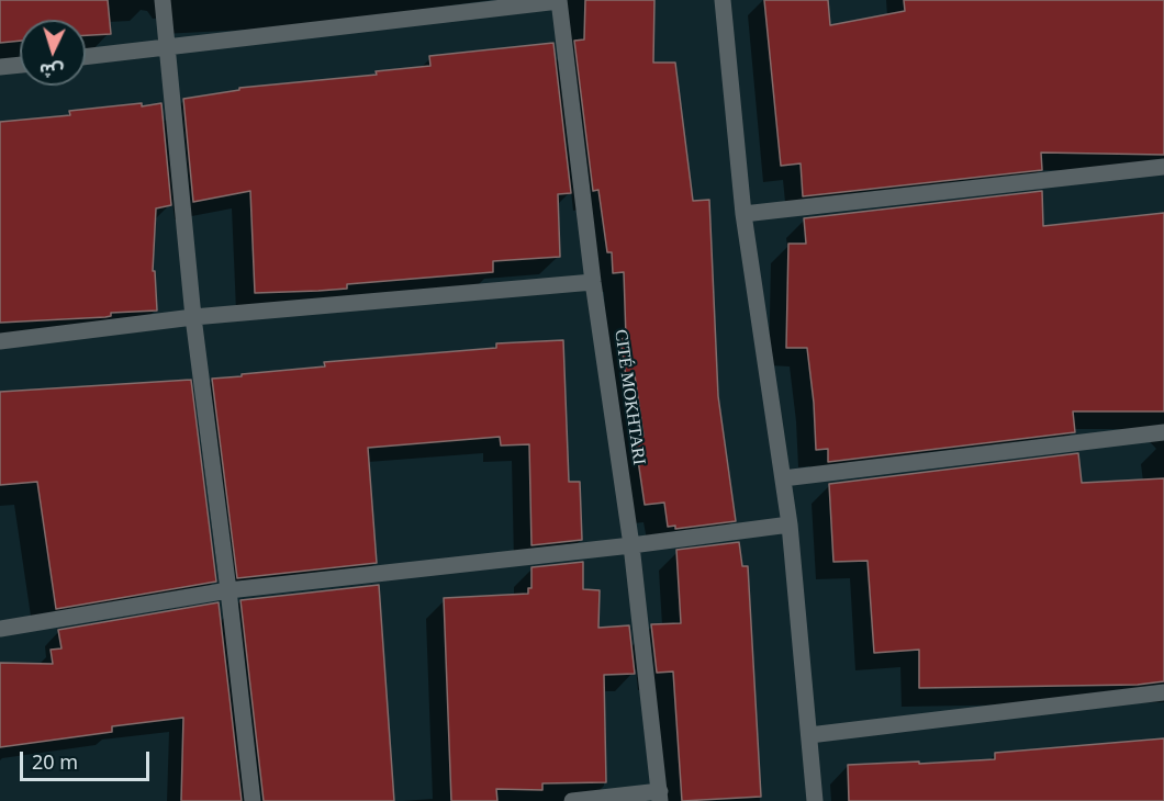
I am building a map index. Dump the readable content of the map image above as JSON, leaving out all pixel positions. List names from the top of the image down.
{
  "streets": {
    "street": ["CITÉ MOKHTARI"]
  },
  "scale_bar": "20 m",
  "north": "bottom"
}
